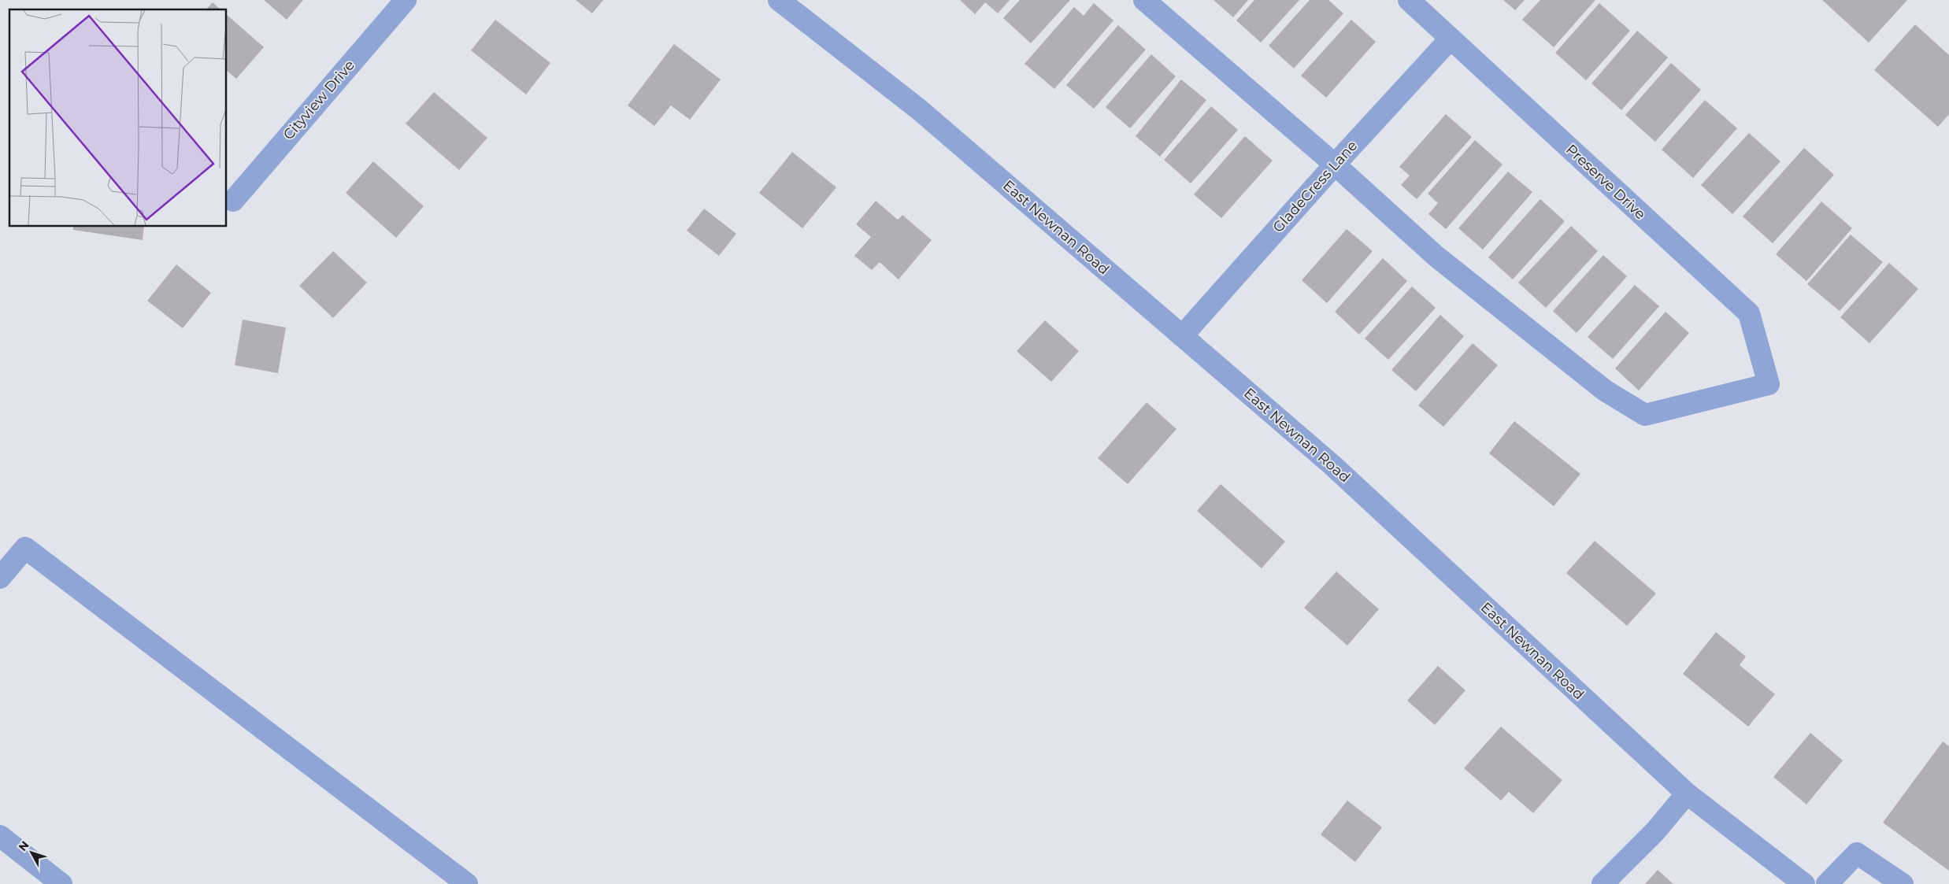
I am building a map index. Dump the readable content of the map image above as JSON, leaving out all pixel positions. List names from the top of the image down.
{
  "streets": {
    "street": [
      "Cityview Drive",
      "Preserve Drive",
      "GladeCress Lane",
      "East Newnan Road"
    ]
  },
  "crossings": [
    ["Preserve Drive", "GladeCress Lane"],
    ["GladeCress Lane", "East Newnan Road"]
  ],
  "north": "top left"
}
